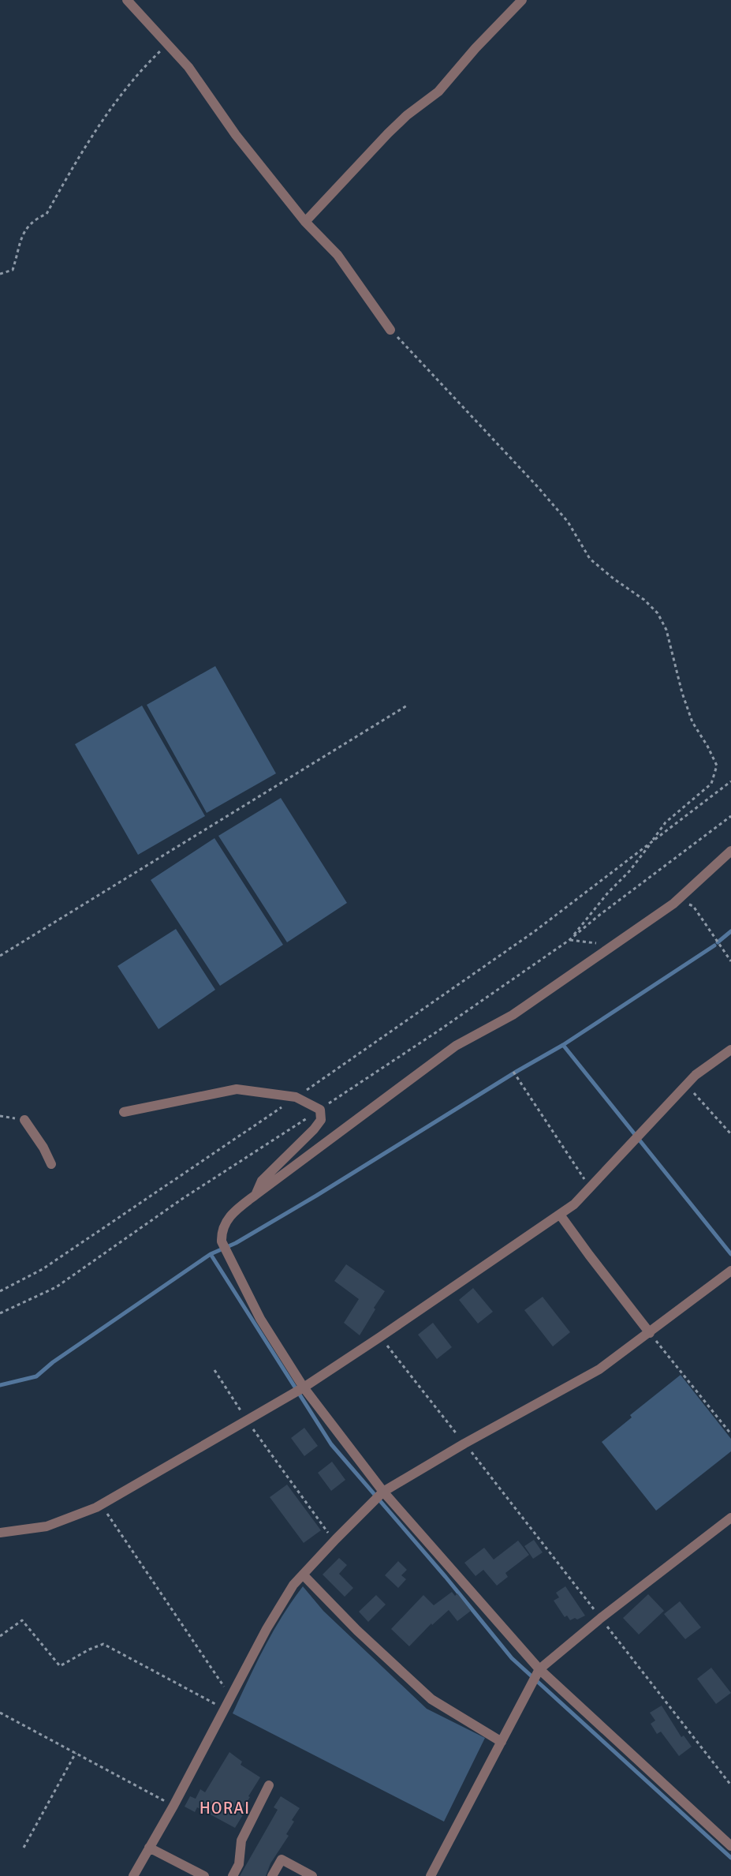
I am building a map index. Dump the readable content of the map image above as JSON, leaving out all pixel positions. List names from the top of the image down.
{
  "districts": ["HORAI"]
}
